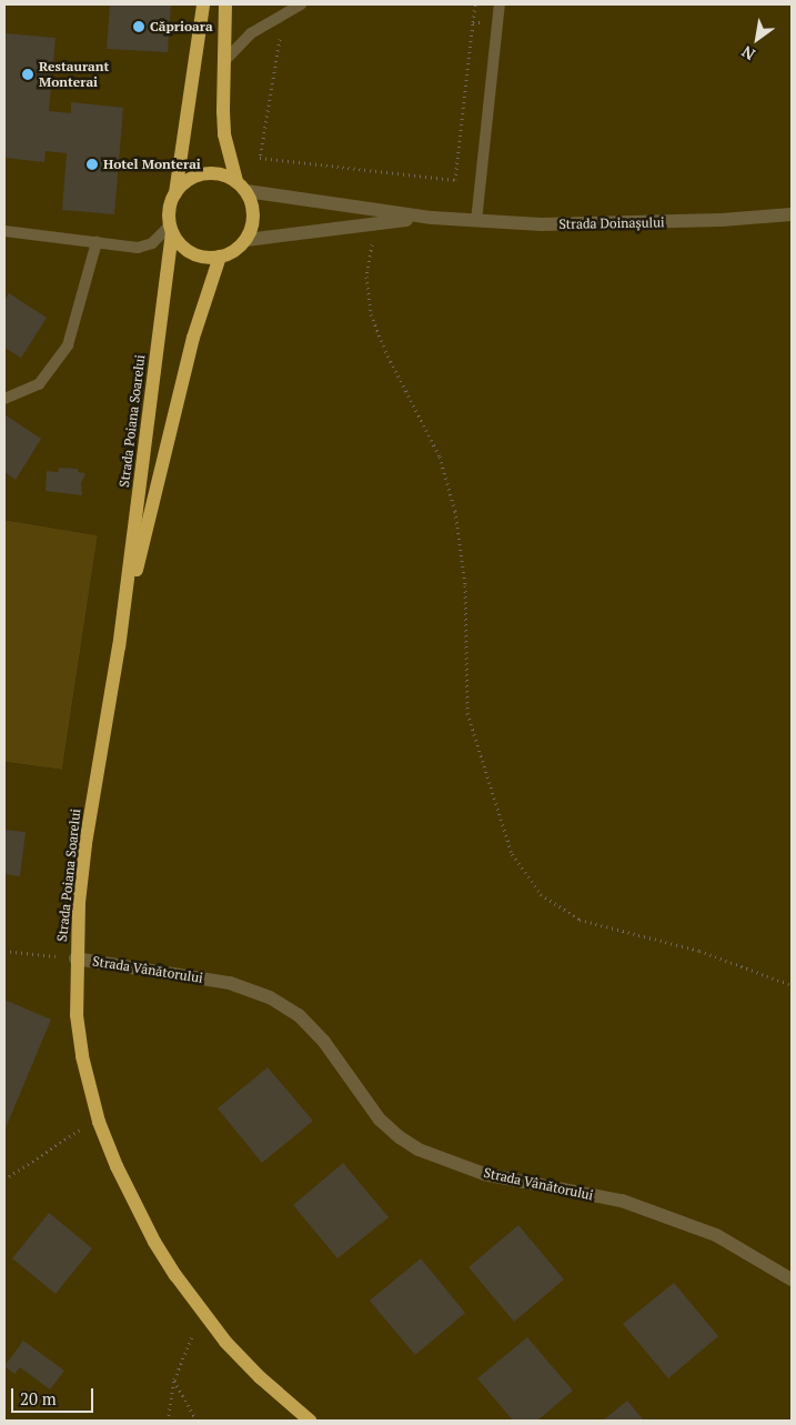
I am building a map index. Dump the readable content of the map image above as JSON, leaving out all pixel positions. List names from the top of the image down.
{
  "streets": {
    "main road": ["Strada Poiana Soarelui"],
    "street": ["Strada Doinașului", "Strada Vânătorului"]
  },
  "crossings": [
    ["Strada Doinașului", "Strada Poiana Soarelui"],
    ["Strada Poiana Soarelui", "Strada Vânătorului"]
  ],
  "places": ["Căprioara", "Restaurant Monterai", "Hotel Monterai"],
  "scale_bar": "20 m",
  "north": "bottom left"
}
